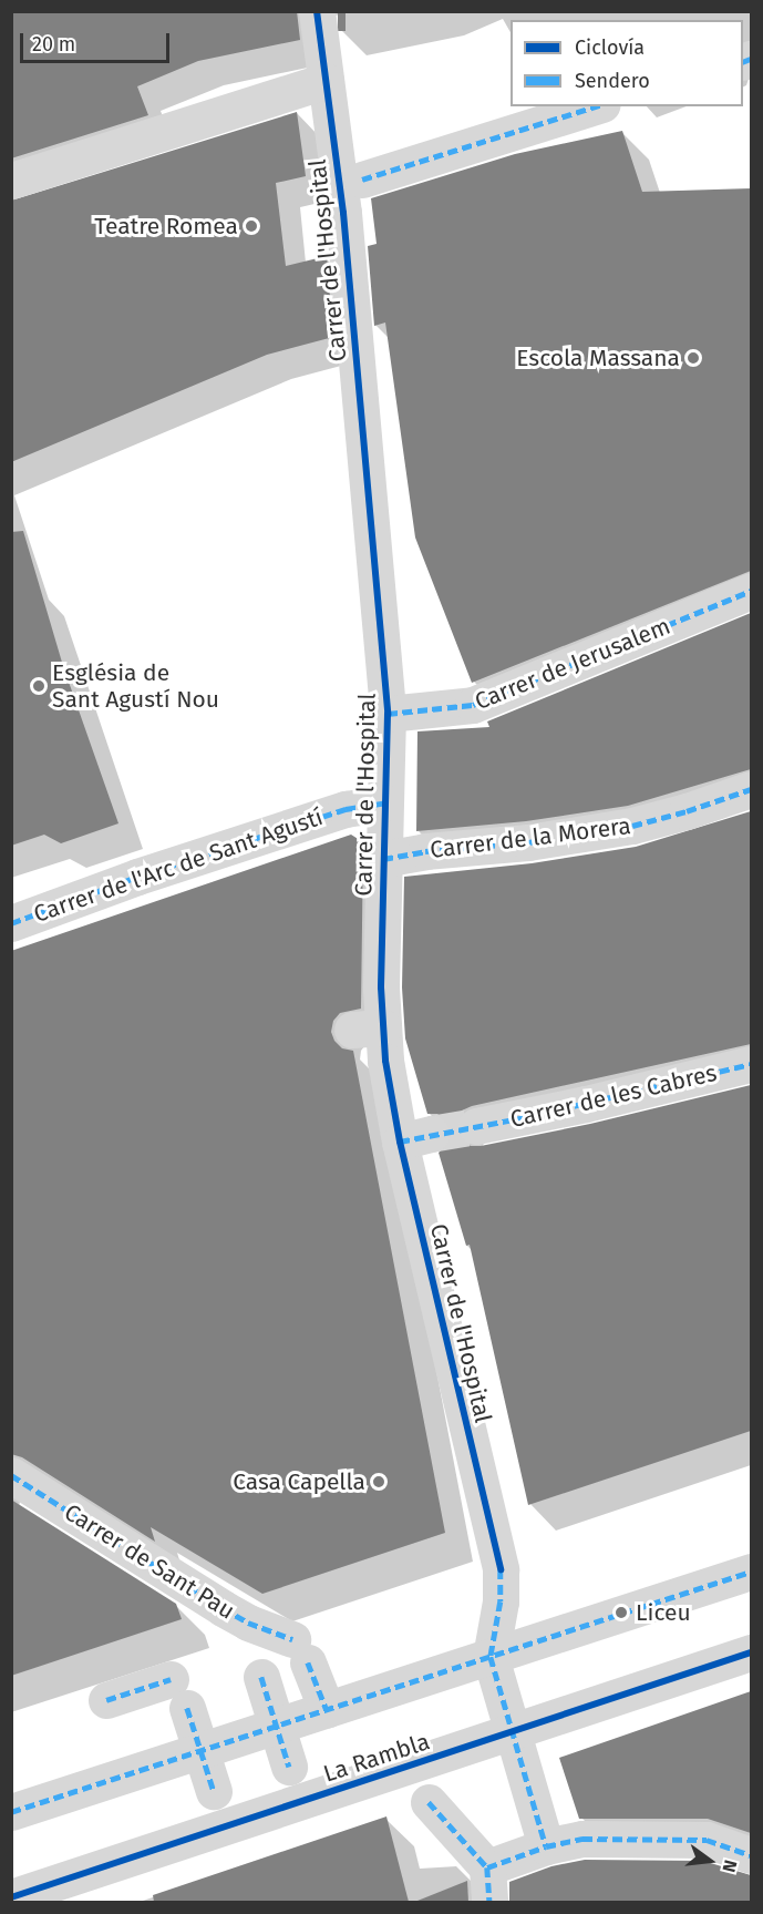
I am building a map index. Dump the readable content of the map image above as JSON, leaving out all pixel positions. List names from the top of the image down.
{
  "streets": {
    "street": [
      "Carrer de l'Hospital",
      "Carrer de Jerusalem",
      "Carrer de la Morera",
      "Carrer de l'Arc de Sant Agustí",
      "Carrer de les Cabres",
      "Carrer de Sant Pau",
      "La Rambla"
    ]
  },
  "crossings": [
    ["Carrer de l'Hospital", "Carrer de Jerusalem"],
    ["Carrer de l'Hospital", "Carrer de la Morera"],
    ["Carrer de l'Hospital", "Carrer de l'Arc de Sant Agustí"]
  ],
  "places": [
    "Teatre Romea",
    "Escola Massana",
    "Església de Sant Agustí Nou",
    "Casa Capella",
    "Liceu"
  ],
  "legend": ["Ciclovía", "Sendero"],
  "scale_bar": "20 m",
  "north": "right"
}
